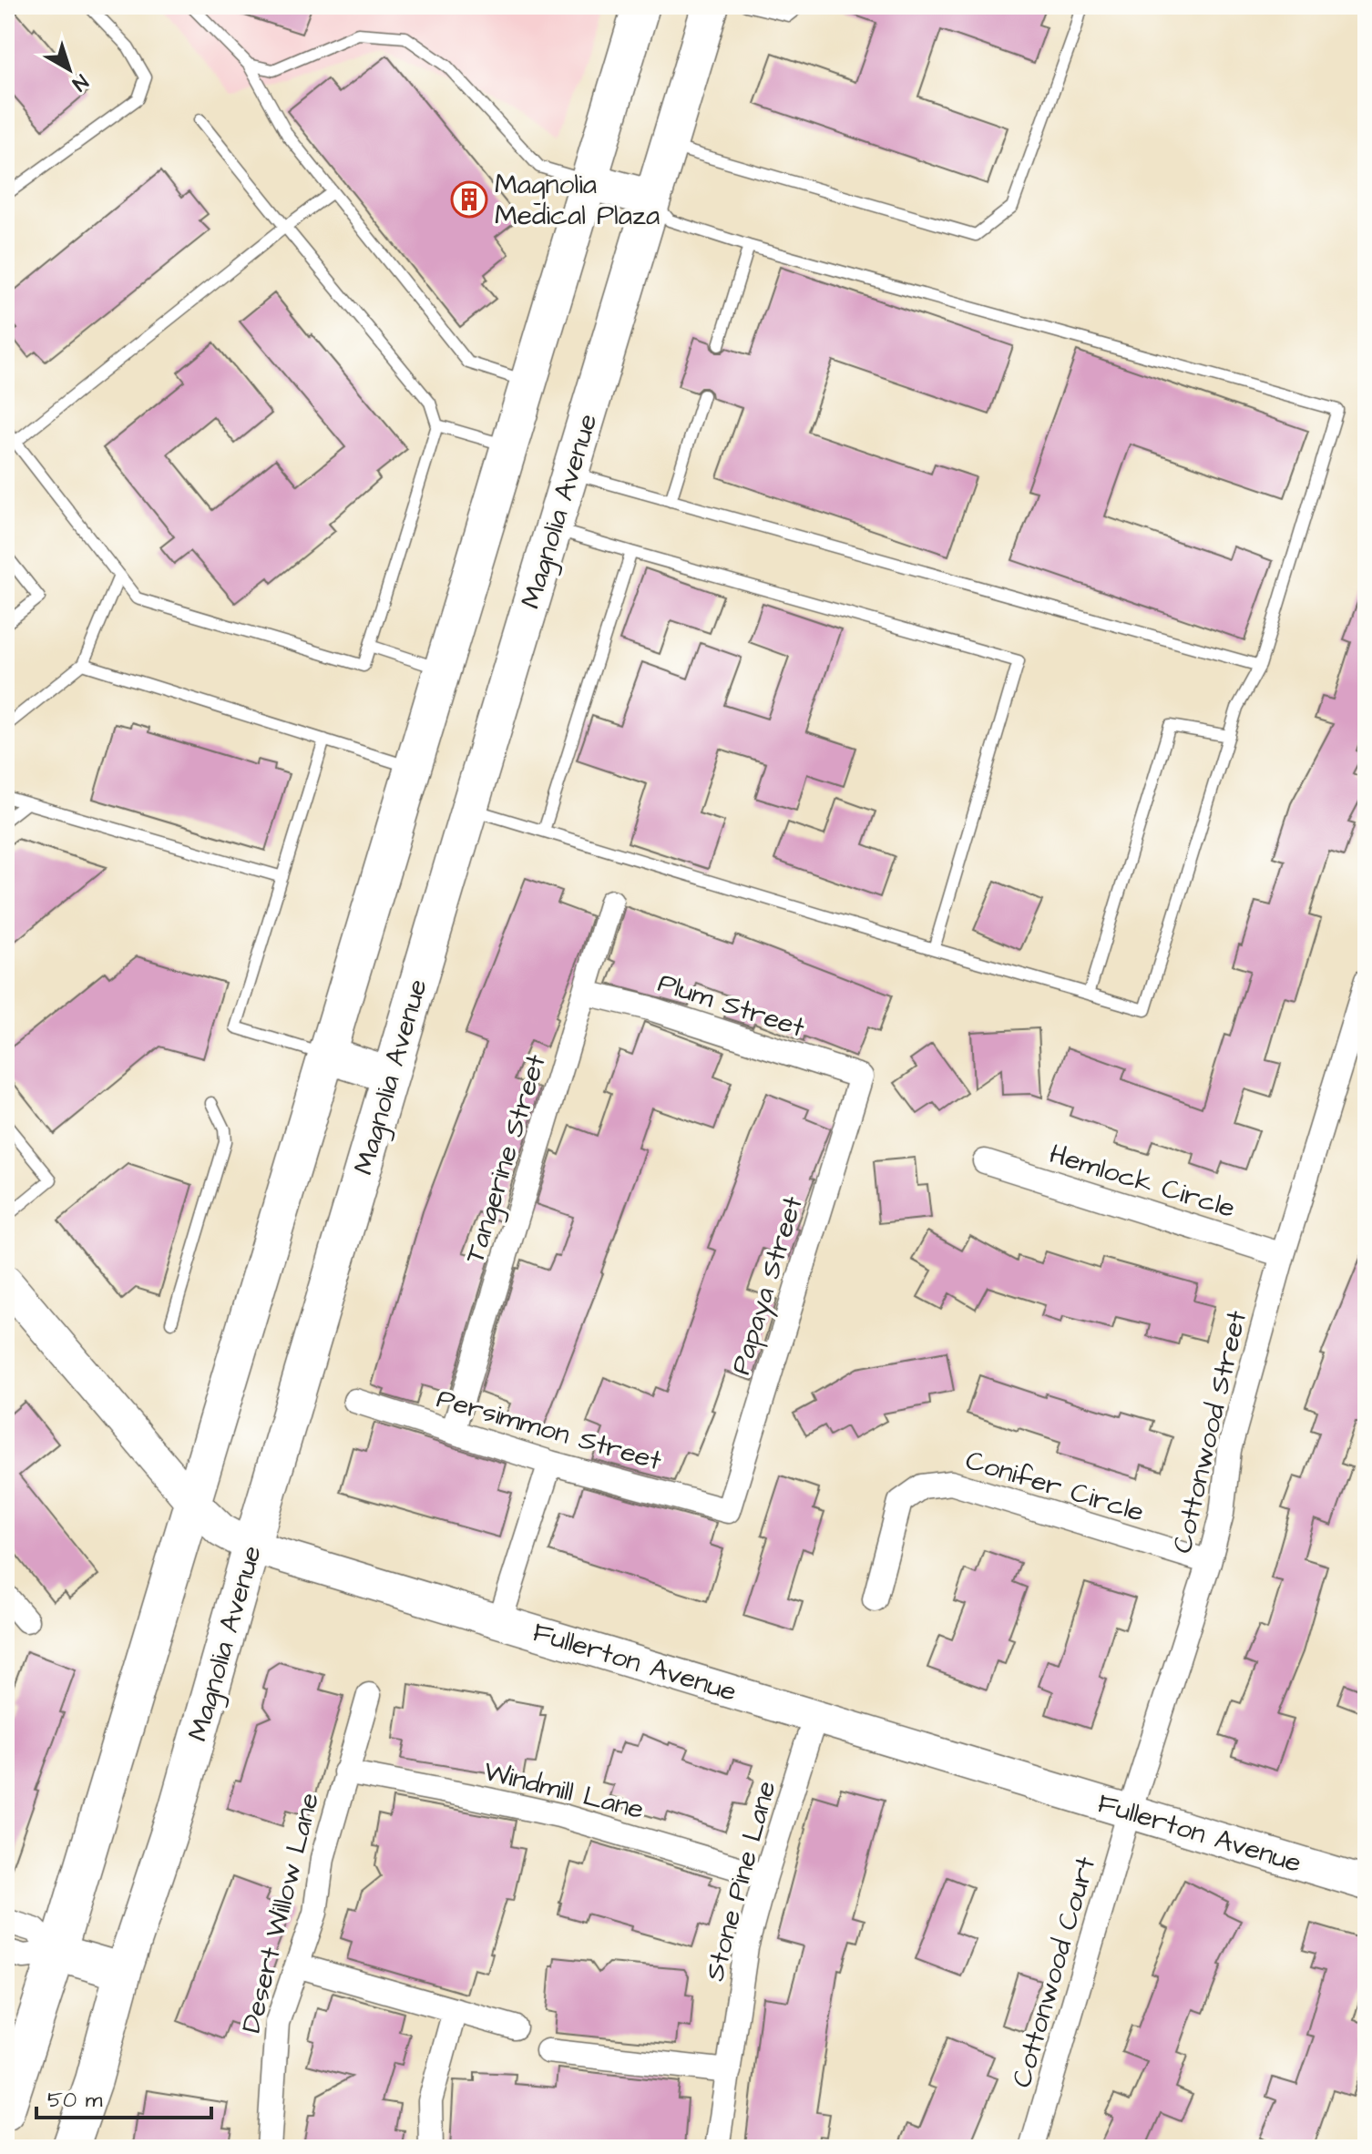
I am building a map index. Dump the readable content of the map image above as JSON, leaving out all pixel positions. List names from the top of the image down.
{
  "streets": {
    "main road": ["Magnolia Avenue", "Fullerton Avenue"],
    "street": [
      "Plum Street",
      "Tangerine Street",
      "Hemlock Circle",
      "Papaya Street",
      "Persimmon Street",
      "Cottonwood Street",
      "Conifer Circle",
      "Windmill Lane",
      "Stone Pine Lane",
      "Desert Willow Lane",
      "Cottonwood Court"
    ]
  },
  "crossings": [
    ["Magnolia Avenue", "Fullerton Avenue"],
    ["Plum Street", "Tangerine Street"],
    ["Plum Street", "Papaya Street"],
    ["Tangerine Street", "Persimmon Street"],
    ["Hemlock Circle", "Cottonwood Street"],
    ["Papaya Street", "Persimmon Street"],
    ["Cottonwood Street", "Conifer Circle"],
    ["Cottonwood Street", "Fullerton Avenue"],
    ["Cottonwood Street", "Cottonwood Court"],
    ["Fullerton Avenue", "Stone Pine Lane"],
    ["Fullerton Avenue", "Cottonwood Court"],
    ["Windmill Lane", "Stone Pine Lane"],
    ["Windmill Lane", "Desert Willow Lane"]
  ],
  "places": {
    "building": ["Magnolia Medical Plaza"]
  },
  "scale_bar": "50 m",
  "north": "bottom right"
}
